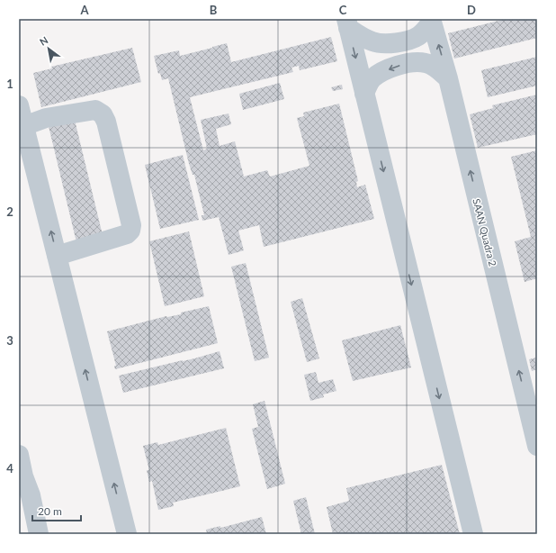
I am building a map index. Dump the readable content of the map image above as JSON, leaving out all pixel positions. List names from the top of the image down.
{
  "streets": {
    "street": ["SAAN Quadra 2"]
  },
  "scale_bar": "20 m",
  "north": "top left",
  "grid": {
    "columns": [
      "A",
      "B",
      "C",
      "D"
    ],
    "rows": [
      "1",
      "2",
      "3",
      "4"
    ]
  }
}
